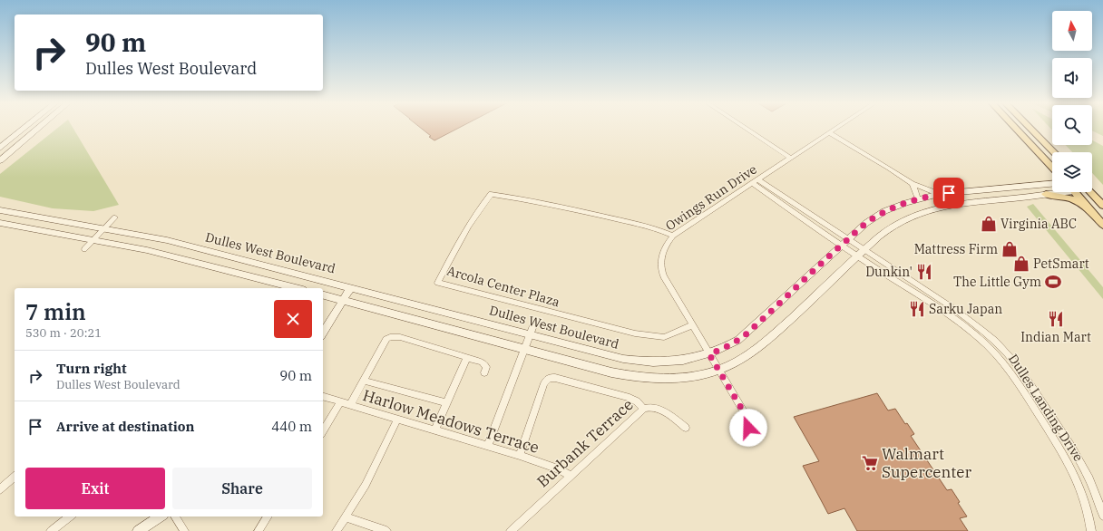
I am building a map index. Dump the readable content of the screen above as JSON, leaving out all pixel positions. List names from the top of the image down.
{
  "streets": {
    "street": [
      "Owings Run Drive",
      "Dulles West Boulevard",
      "Arcola Center Plaza",
      "Dulles Landing Drive",
      "Harlow Meadows Terrace",
      "Burbank Terrace"
    ]
  },
  "crossings": [
    ["Owings Run Drive", "Dulles West Boulevard"],
    ["Owings Run Drive", "Arcola Center Plaza"],
    ["Dulles West Boulevard", "Dulles Landing Drive"],
    ["Harlow Meadows Terrace", "Burbank Terrace"]
  ],
  "places": {
    "shop": ["Virginia ABC", "Mattress Firm", "PetSmart"],
    "restaurant": ["Dunkin'", "Sarku Japan", "Indian Mart"],
    "sports": ["The Little Gym"],
    "supermarket": ["Walmart Supercenter"]
  },
  "north": "top",
  "page": {
    "turn": ["90 m", "Dulles West Boulevard"],
    "heading": ["7 min", "530 m · 20:21"],
    "list": [
      {
        "name": "Turn right",
        "note": "Dulles West Boulevard",
        "value": "90 m"
      },
      {
        "name": "Arrive at destination",
        "value": "440 m"
      }
    ],
    "buttons": ["Exit", "Share"]
  }
}
